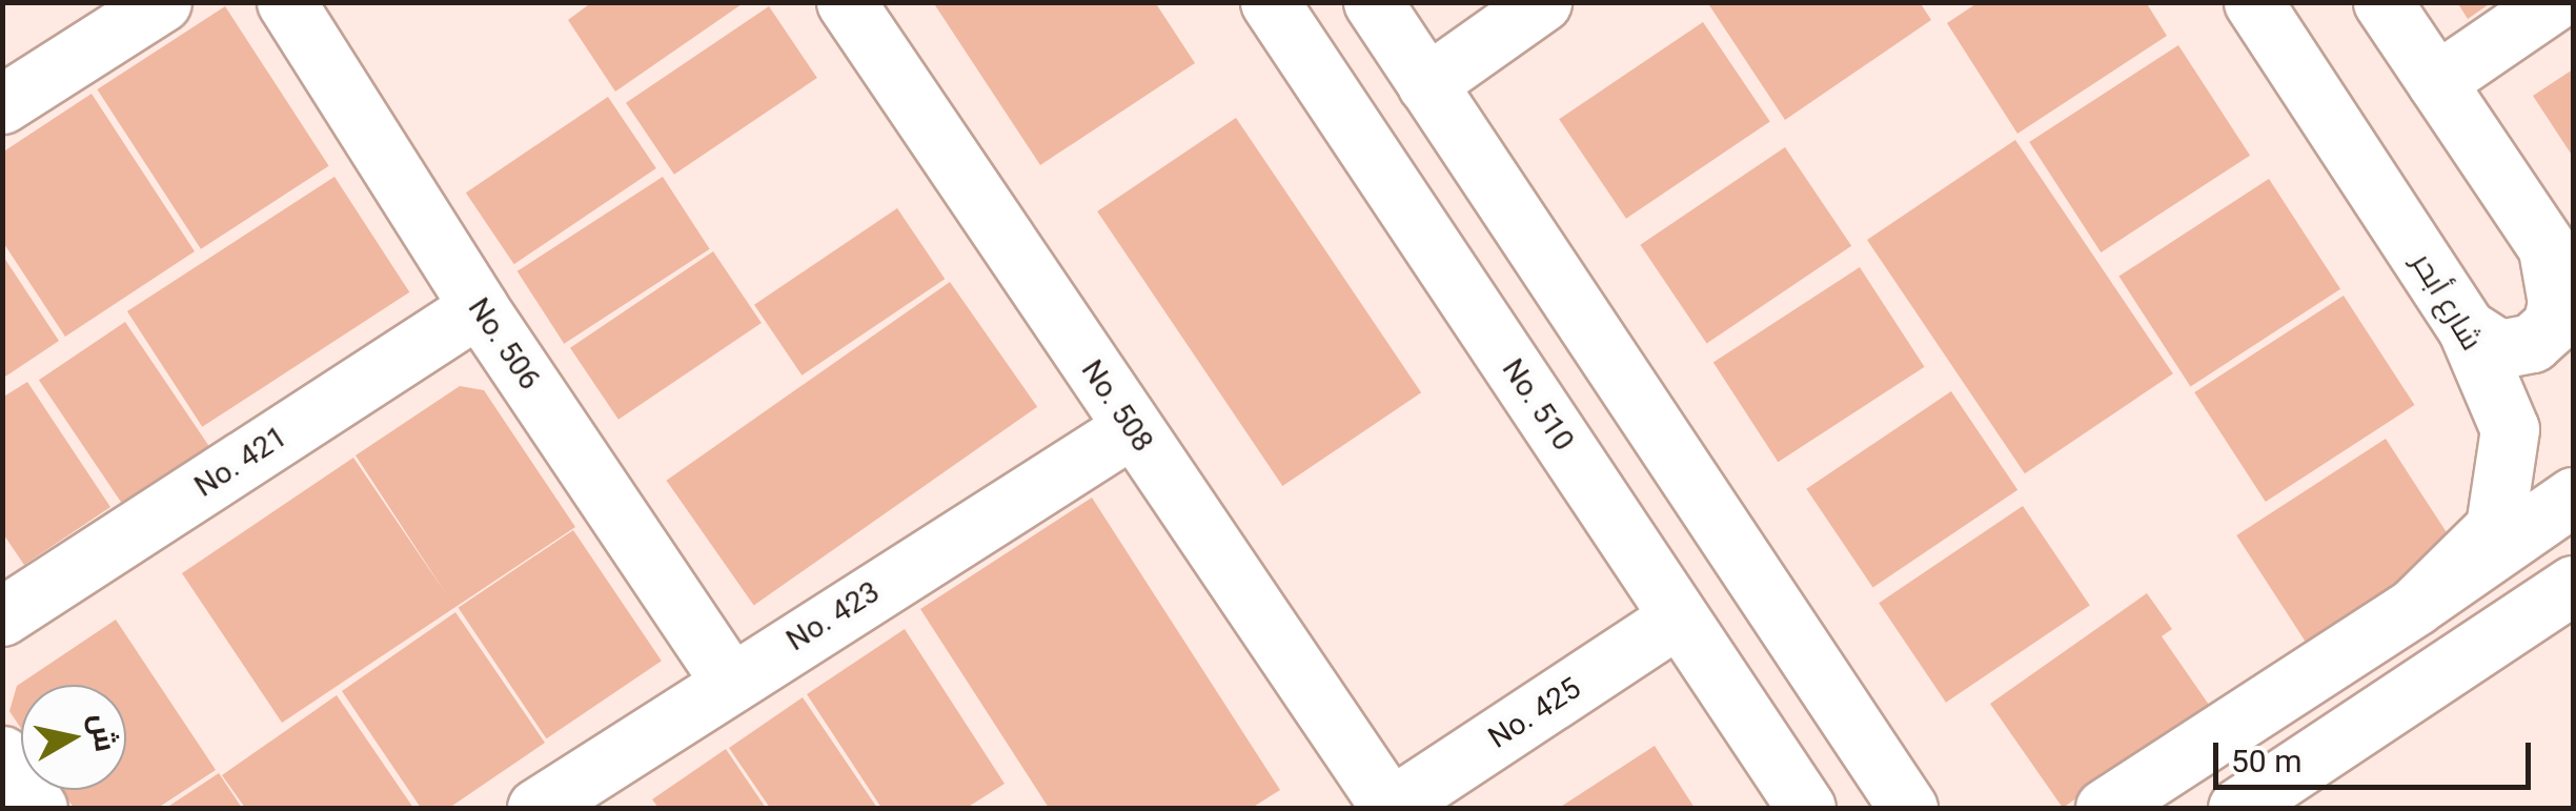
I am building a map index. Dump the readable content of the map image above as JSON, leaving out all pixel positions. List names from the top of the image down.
{
  "streets": {
    "street": [
      "شارع أبحر",
      "No. 506",
      "No. 510",
      "No. 508",
      "No. 421",
      "No. 423",
      "No. 425"
    ]
  },
  "crossings": [
    ["No. 506", "No. 421"],
    ["No. 506", "No. 423"],
    ["No. 510", "No. 425"],
    ["No. 508", "No. 423"],
    ["No. 508", "No. 425"]
  ],
  "scale_bar": "50 m",
  "north": "right"
}
